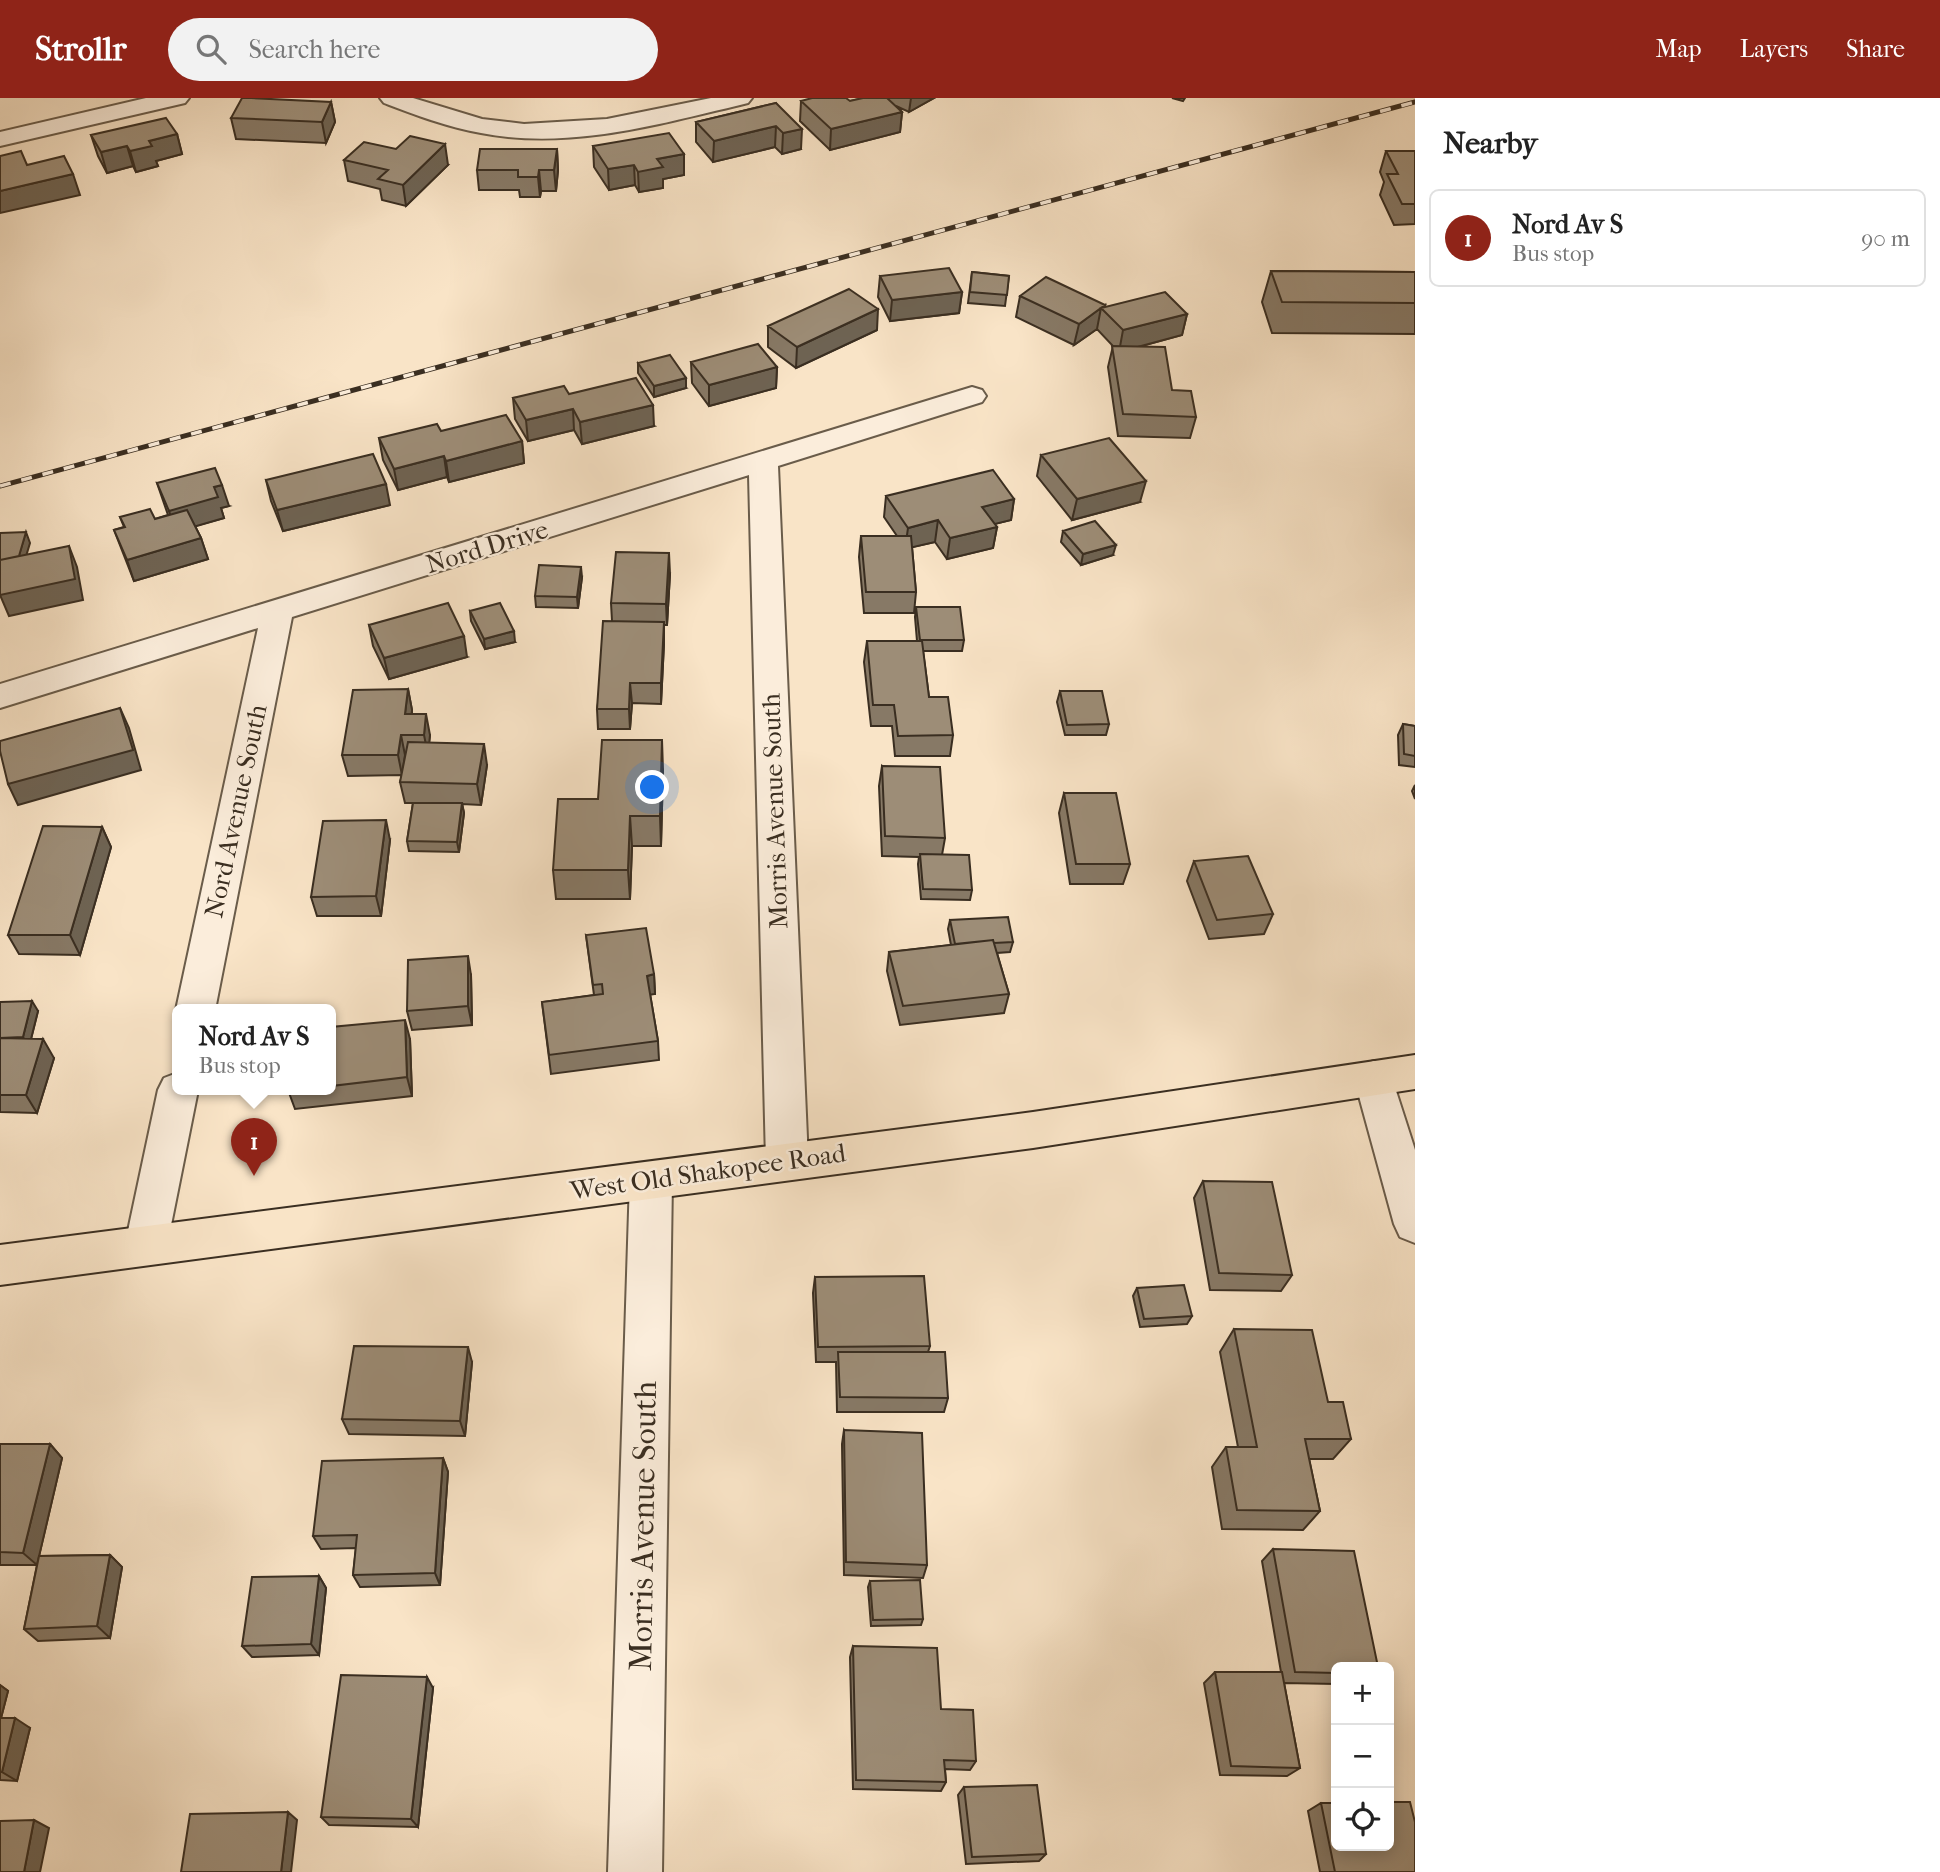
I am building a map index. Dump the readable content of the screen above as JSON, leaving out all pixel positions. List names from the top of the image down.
{
  "streets": {
    "main road": ["West Old Shakopee Road"],
    "street": ["Nord Drive", "Nord Avenue South", "Morris Avenue South"]
  },
  "crossings": [
    ["Nord Drive", "Nord Avenue South"],
    ["Nord Drive", "Morris Avenue South"],
    ["Morris Avenue South", "West Old Shakopee Road"]
  ],
  "page": {
    "header": "Strollr",
    "search": "Search here",
    "nav": ["Map", "Layers", "Share"],
    "heading": "Nearby",
    "list": [
      {
        "mark": "1",
        "name": "Nord Av S",
        "note": "Bus stop",
        "value": "90 m"
      }
    ],
    "popup": ["Nord Av S", "Bus stop"],
    "pins": "1",
    "map_buttons": ["+", "−"]
  }
}
